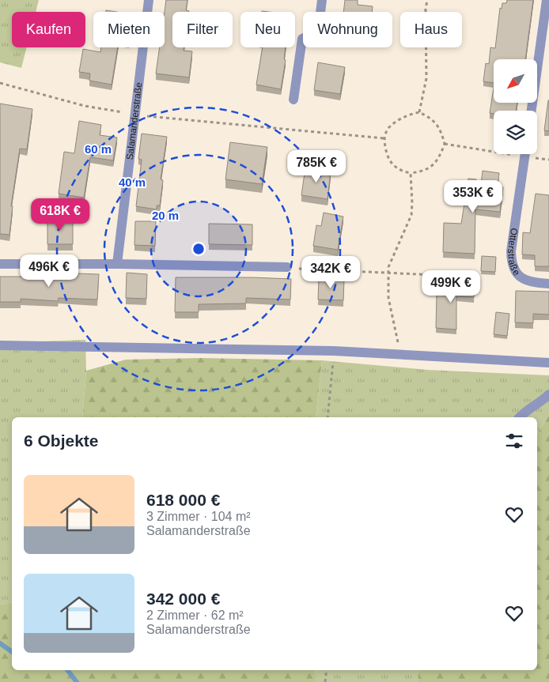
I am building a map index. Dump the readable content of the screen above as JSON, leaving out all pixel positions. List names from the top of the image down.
{
  "streets": {
    "street": ["Salamanderstraße", "Otterstraße"]
  },
  "north": "bottom left",
  "page": {
    "chip": [
      "Kaufen",
      "Mieten",
      "Filter",
      "Neu",
      "Wohnung",
      "Haus"
    ],
    "price": [
      "785K €",
      "353K €",
      "618K €",
      "496K €",
      "342K €",
      "499K €"
    ],
    "heading": "6 Objekte",
    "list": [
      {
        "name": "618 000 €",
        "note": "3 Zimmer · 104 m² · Salamanderstraße"
      },
      {
        "name": "342 000 €",
        "note": "2 Zimmer · 62 m² · Salamanderstraße"
      }
    ]
  },
  "rings": ["60 m", "40 m", "20 m"]
}
